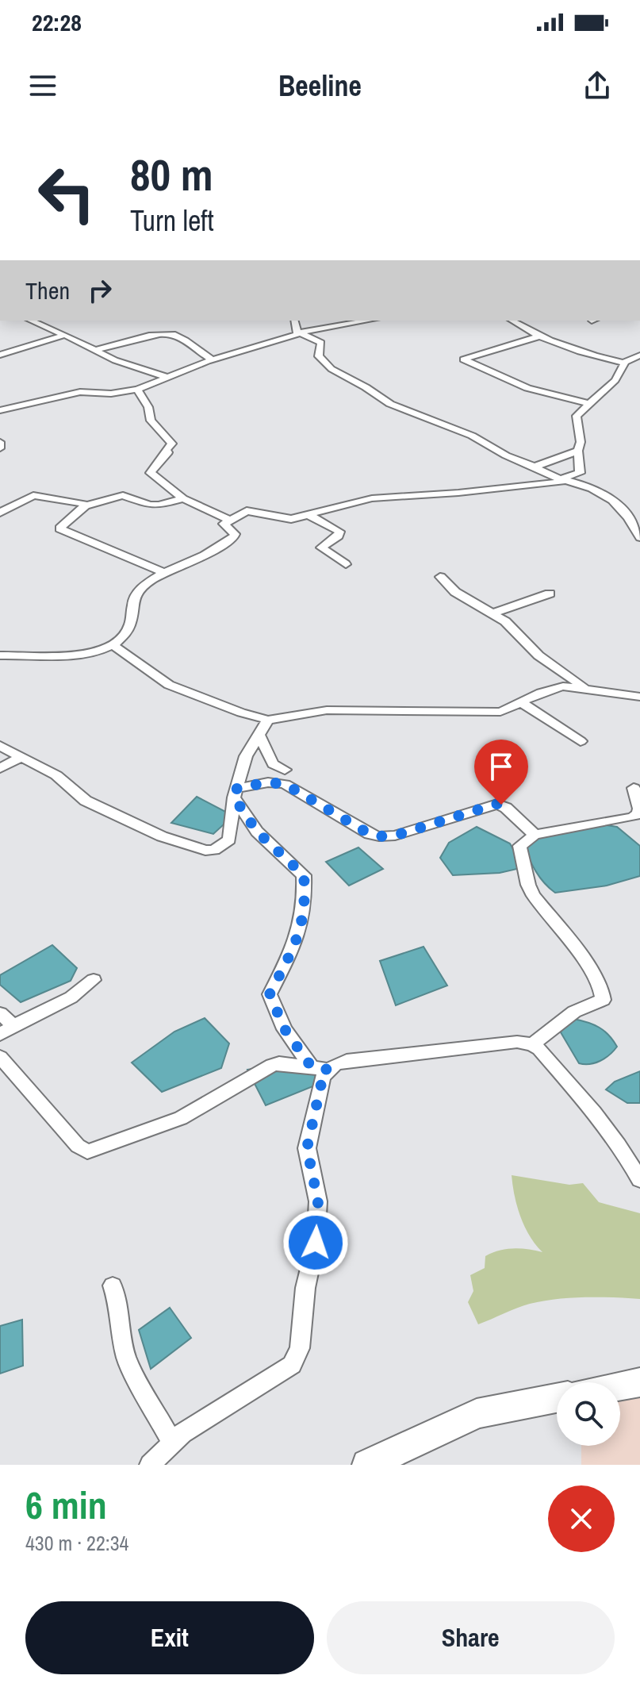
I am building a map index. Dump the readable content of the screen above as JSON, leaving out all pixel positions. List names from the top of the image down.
{
  "page": {
    "status": "22:28",
    "header": "Beeline",
    "turn": ["80 m", "Turn left"],
    "then": "Then",
    "heading": ["6 min", "430 m · 22:34"],
    "buttons": ["Exit", "Share"]
  }
}
